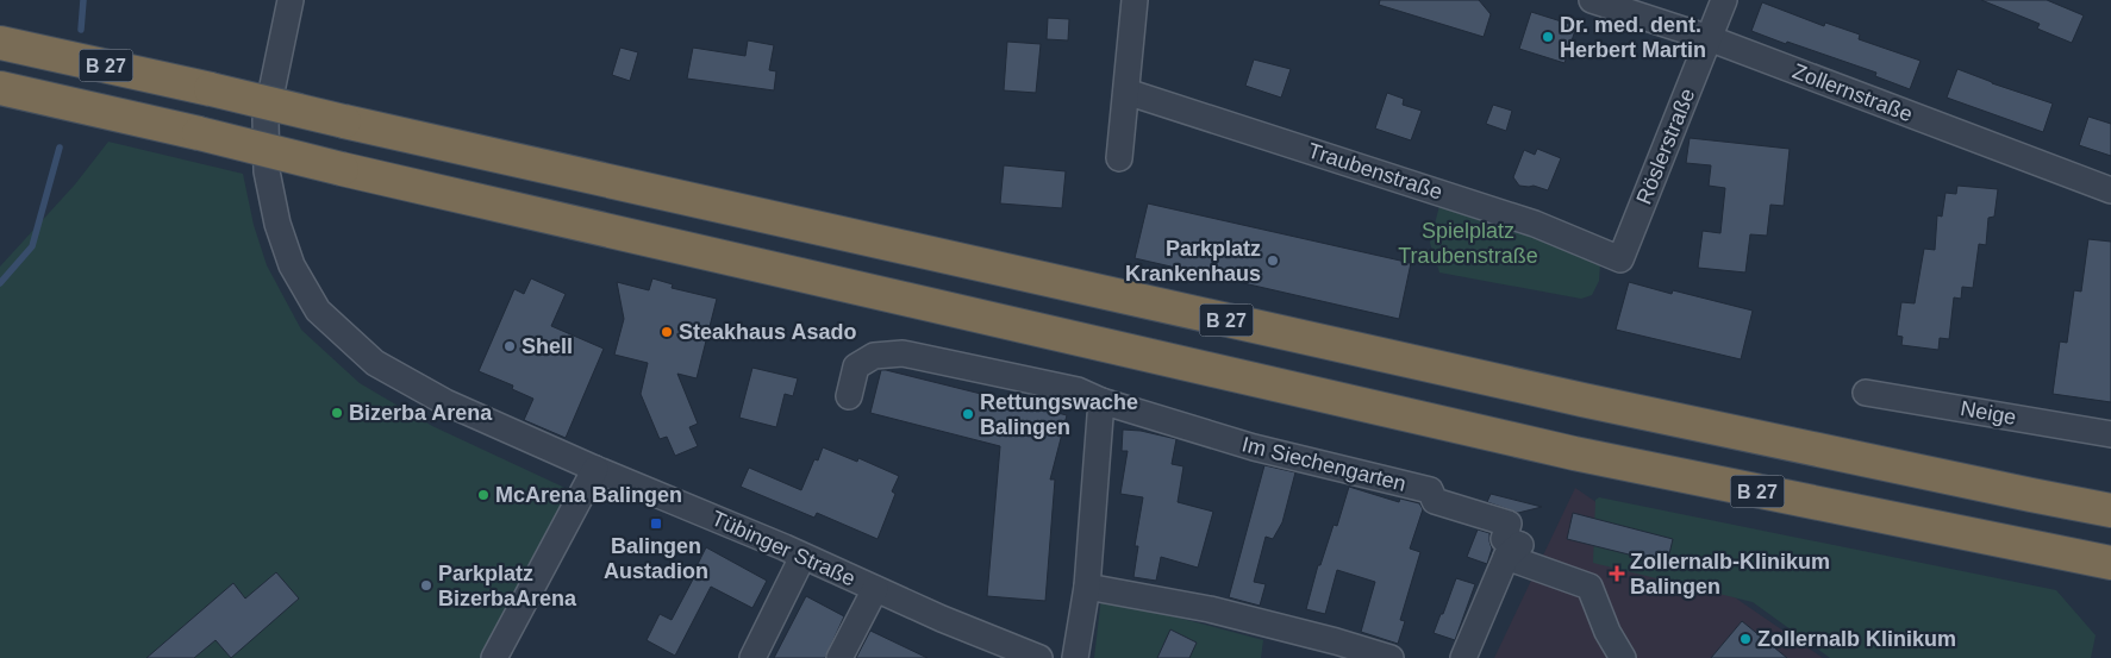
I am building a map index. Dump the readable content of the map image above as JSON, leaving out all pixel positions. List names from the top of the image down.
{
  "streets": {
    "highway": ["B 27"],
    "street": [
      "Zollernstraße",
      "Röslerstraße",
      "Traubenstraße",
      "Neige",
      "Im Siechengarten",
      "Tübinger Straße"
    ]
  },
  "crossings": [
    ["Zollernstraße", "Röslerstraße"],
    ["Röslerstraße", "Traubenstraße"]
  ],
  "parks": ["Spielplatz Traubenstraße"],
  "places": {
    "other": [
      "Dr. med. dent. Herbert Martin",
      "Parkplatz Krankenhaus",
      "Steakhaus Asado",
      "Shell",
      "Bizerba Arena",
      "Rettungswache Balingen",
      "McArena Balingen",
      "Parkplatz BizerbaArena",
      "Zollernalb Klinikum"
    ],
    "transit": ["Balingen Austadion"],
    "health": ["Zollernalb-Klinikum Balingen"]
  }
}
